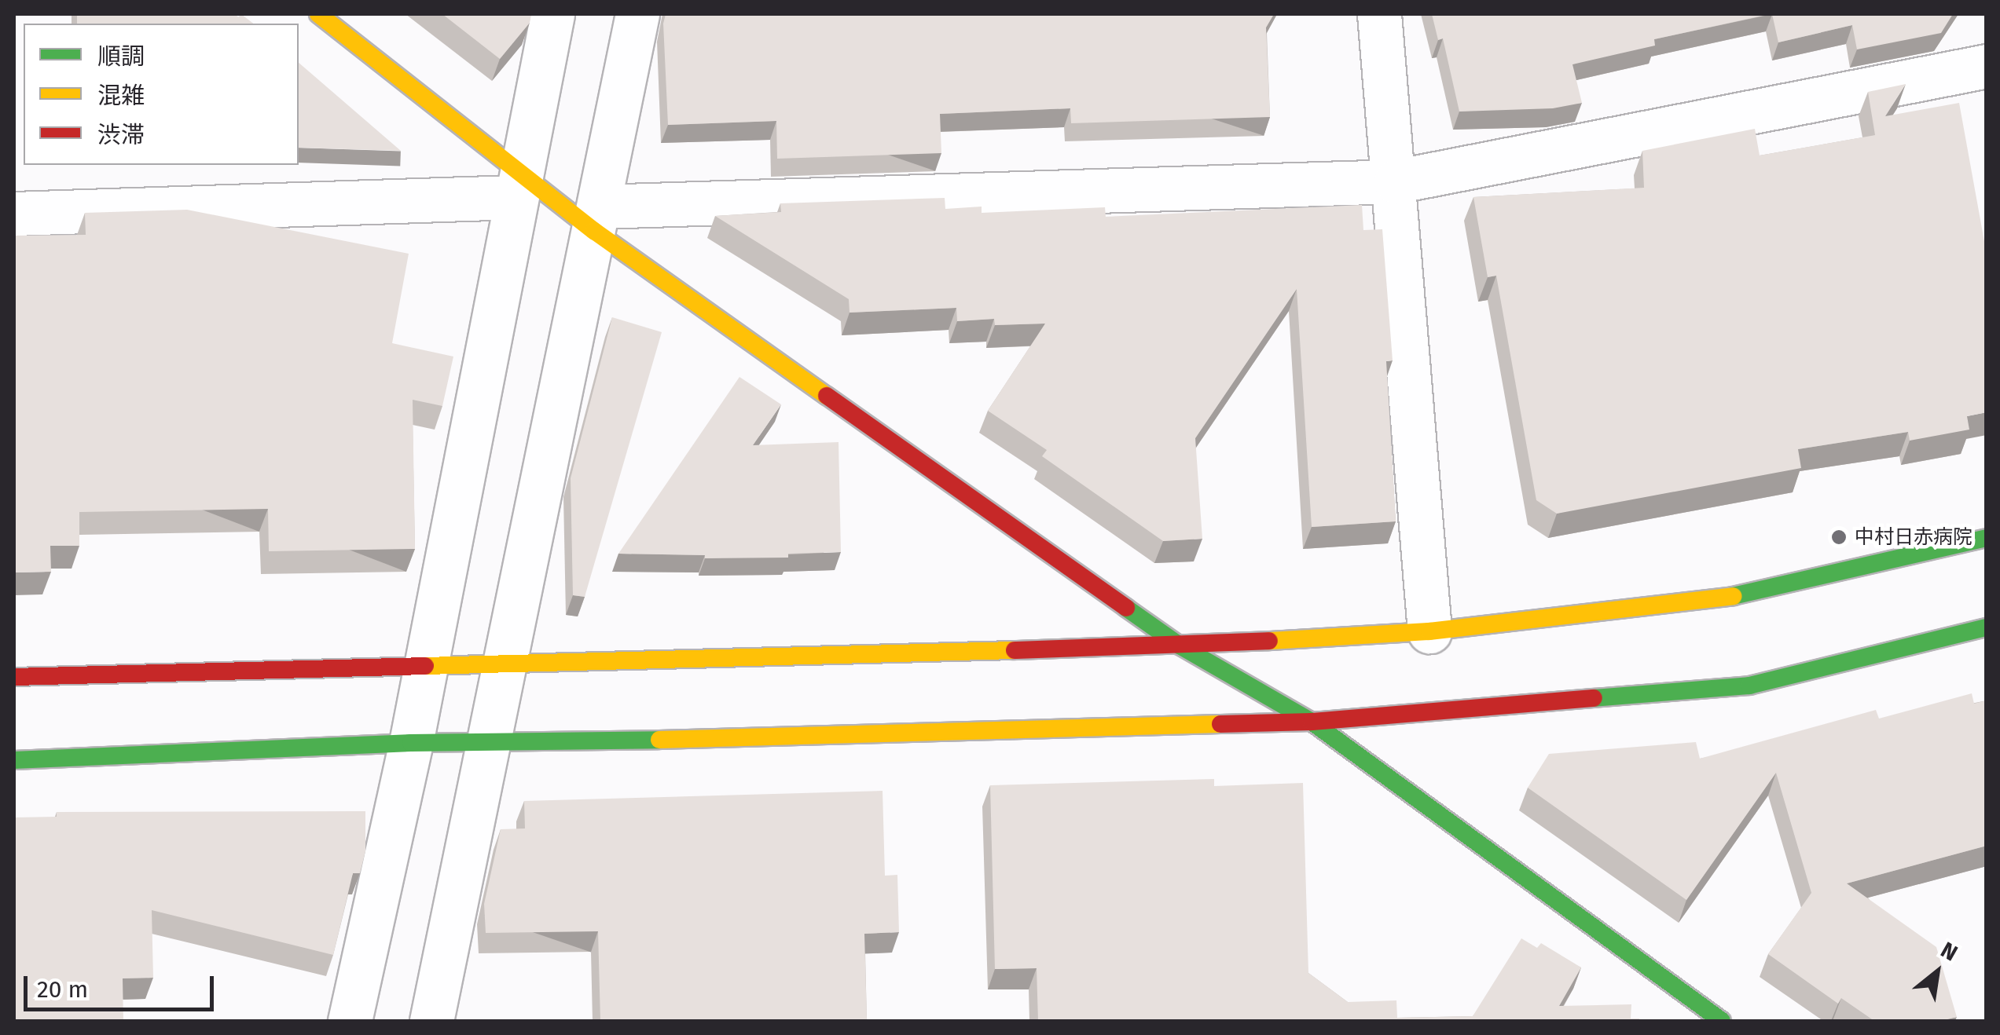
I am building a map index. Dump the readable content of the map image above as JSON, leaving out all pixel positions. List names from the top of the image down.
{
  "places": ["中村日赤病院"],
  "legend": ["順調", "混雑", "渋滞"],
  "scale_bar": "20 m",
  "north": "top right"
}
